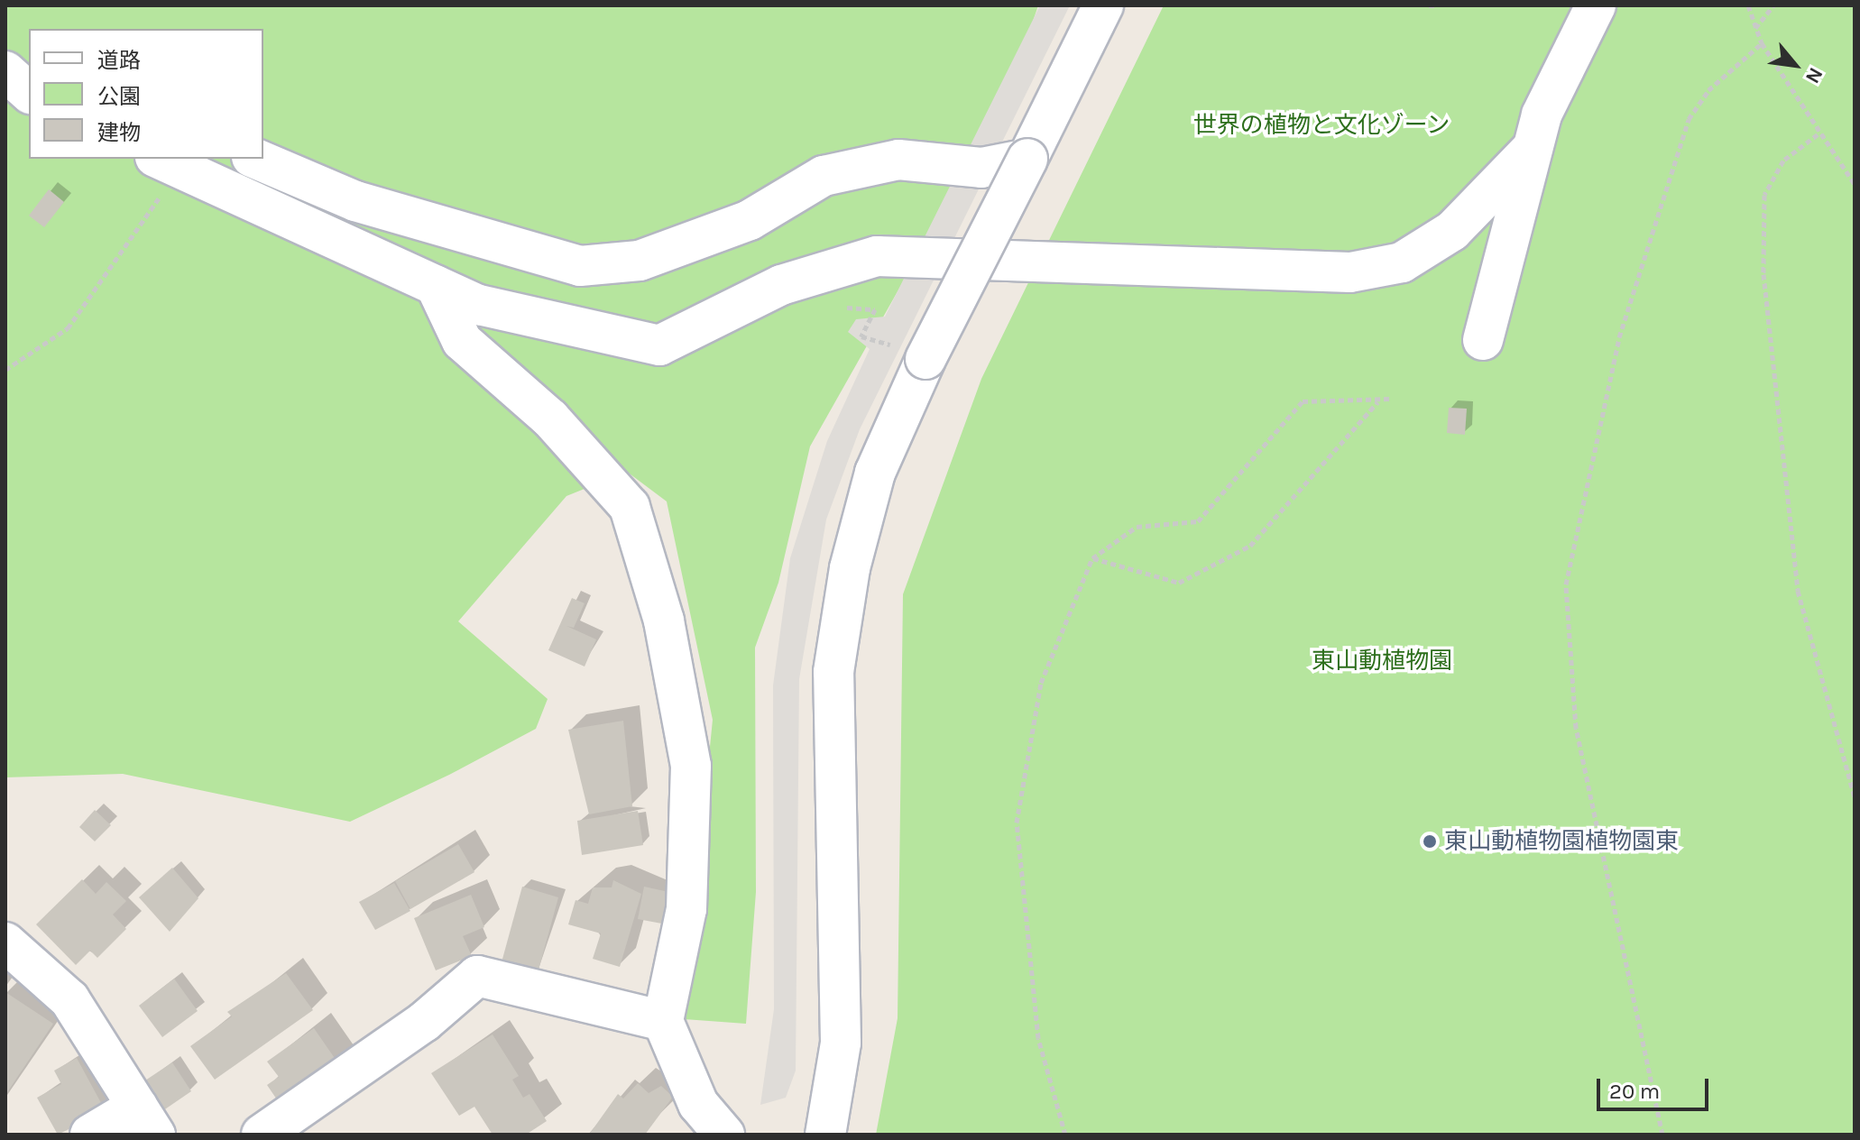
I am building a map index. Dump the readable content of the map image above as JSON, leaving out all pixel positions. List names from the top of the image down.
{
  "parks": ["世界の植物と文化ゾーン", "東山動植物園"],
  "places": ["東山動植物園植物園東"],
  "legend": ["道路", "公園", "建物"],
  "scale_bar": "20 m",
  "north": "bottom right"
}
